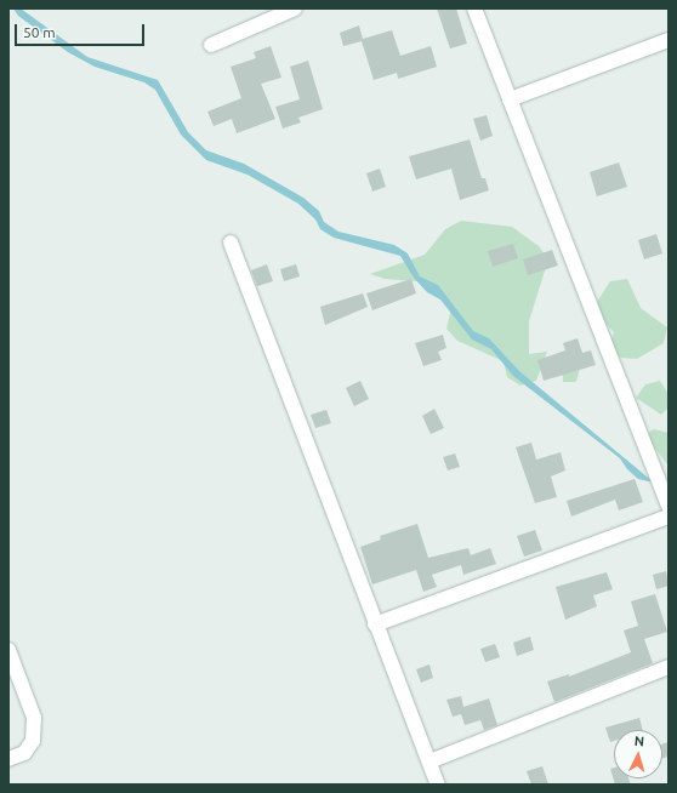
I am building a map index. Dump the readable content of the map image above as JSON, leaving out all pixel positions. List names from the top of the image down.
{
  "scale_bar": "50 m",
  "north": "top"
}
